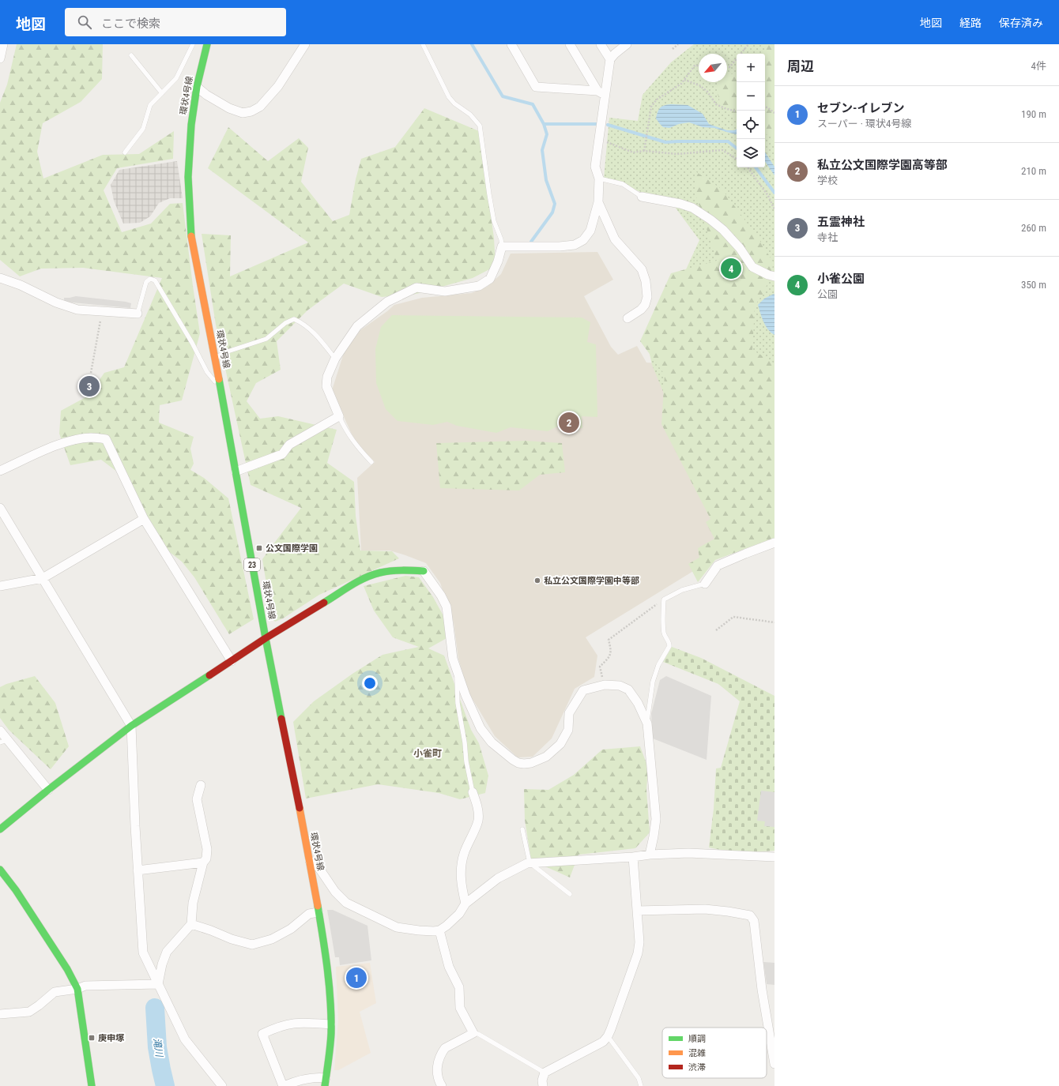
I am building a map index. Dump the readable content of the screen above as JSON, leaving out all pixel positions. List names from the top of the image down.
{
  "streets": {
    "main road": ["環状4号線", "23"]
  },
  "districts": ["小雀町"],
  "water": ["滝川"],
  "places": {
    "transit": ["公文国際学園", "庚申塚"],
    "other": ["私立公文国際学園中等部"]
  },
  "legend": ["順調", "混雑", "渋滞"],
  "north": "bottom left",
  "page": {
    "header": "地図",
    "search": "ここで検索",
    "nav": ["地図", "経路", "保存済み"],
    "heading": ["周辺", "4件"],
    "map_buttons": ["+", "−"],
    "list": [
      {
        "mark": "1",
        "name": "セブン-イレブン",
        "note": "スーパー · 環状4号線",
        "value": "190 m"
      },
      {
        "mark": "2",
        "name": "私立公文国際学園高等部",
        "note": "学校",
        "value": "210 m"
      },
      {
        "mark": "3",
        "name": "五霊神社",
        "note": "寺社",
        "value": "260 m"
      },
      {
        "mark": "4",
        "name": "小雀公園",
        "note": "公園",
        "value": "350 m"
      }
    ],
    "pins": [
      "4",
      "3",
      "2",
      "1"
    ]
  }
}
